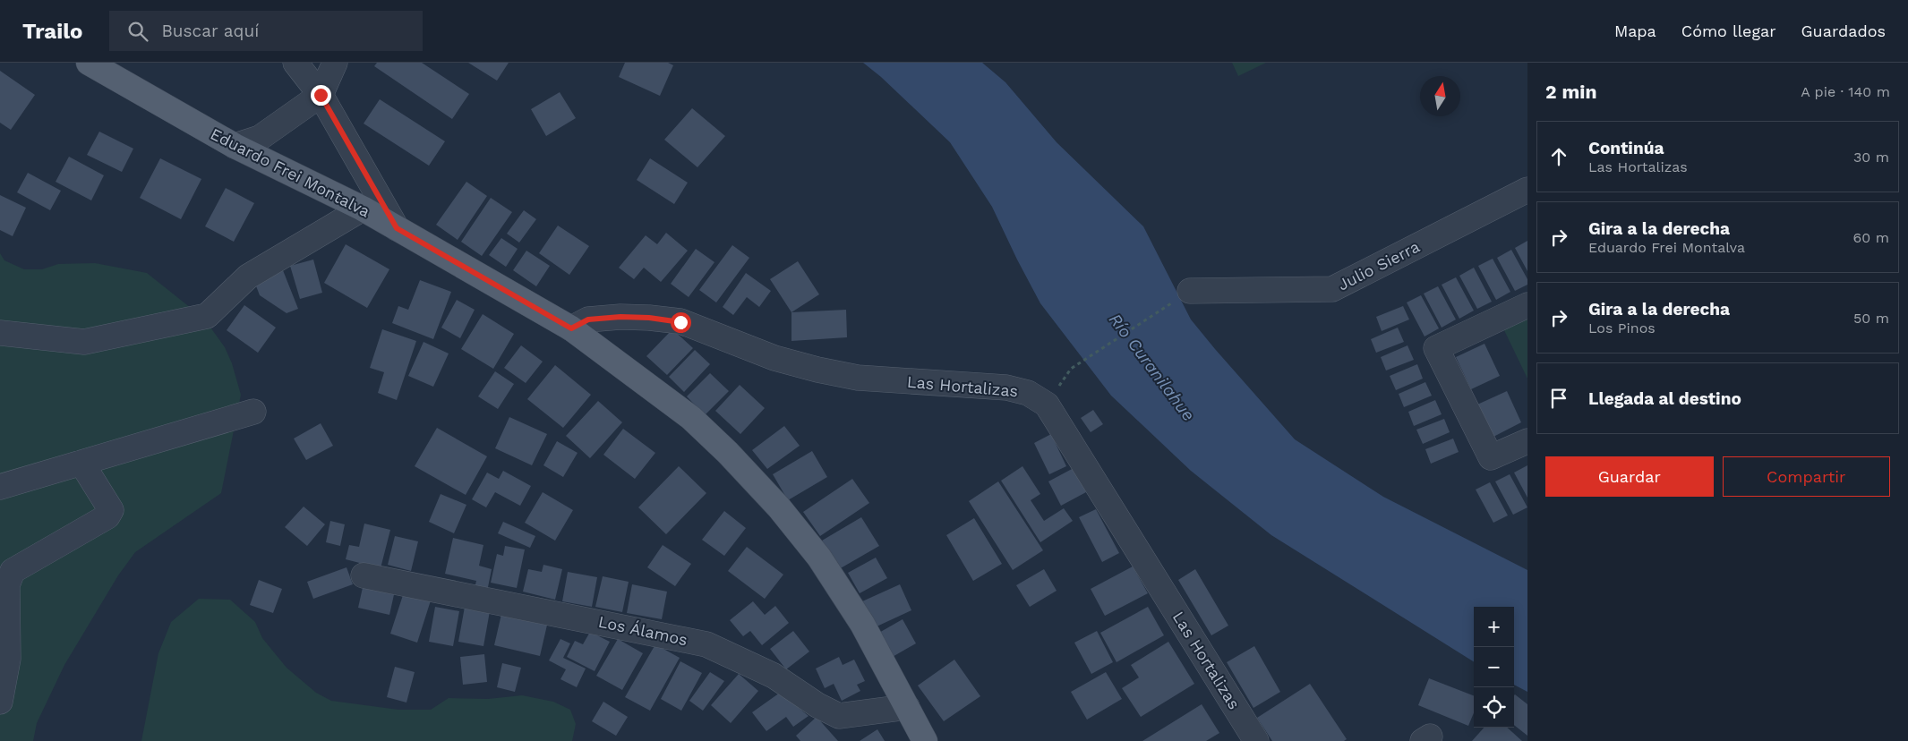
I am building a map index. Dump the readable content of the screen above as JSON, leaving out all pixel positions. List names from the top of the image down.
{
  "streets": {
    "main road": ["Eduardo Frei Montalva"],
    "street": ["Julio Sierra", "Las Hortalizas", "Los Álamos"]
  },
  "crossings": [
    ["Eduardo Frei Montalva", "Las Hortalizas"],
    ["Eduardo Frei Montalva", "Los Álamos"]
  ],
  "water": ["Río Curanilahue"],
  "north": "top",
  "page": {
    "header": "Trailo",
    "search": "Buscar aquí",
    "nav": ["Mapa", "Cómo llegar", "Guardados"],
    "heading": ["2 min", "A pie · 140 m"],
    "list": [
      ["Continúa", "Las Hortalizas", "30 m"],
      ["Gira a la derecha", "Eduardo Frei Montalva", "60 m"],
      ["Gira a la derecha", "Los Pinos", "50 m"],
      "Llegada al destino"
    ],
    "buttons": ["Guardar", "Compartir"],
    "map_buttons": ["+", "−"]
  }
}
